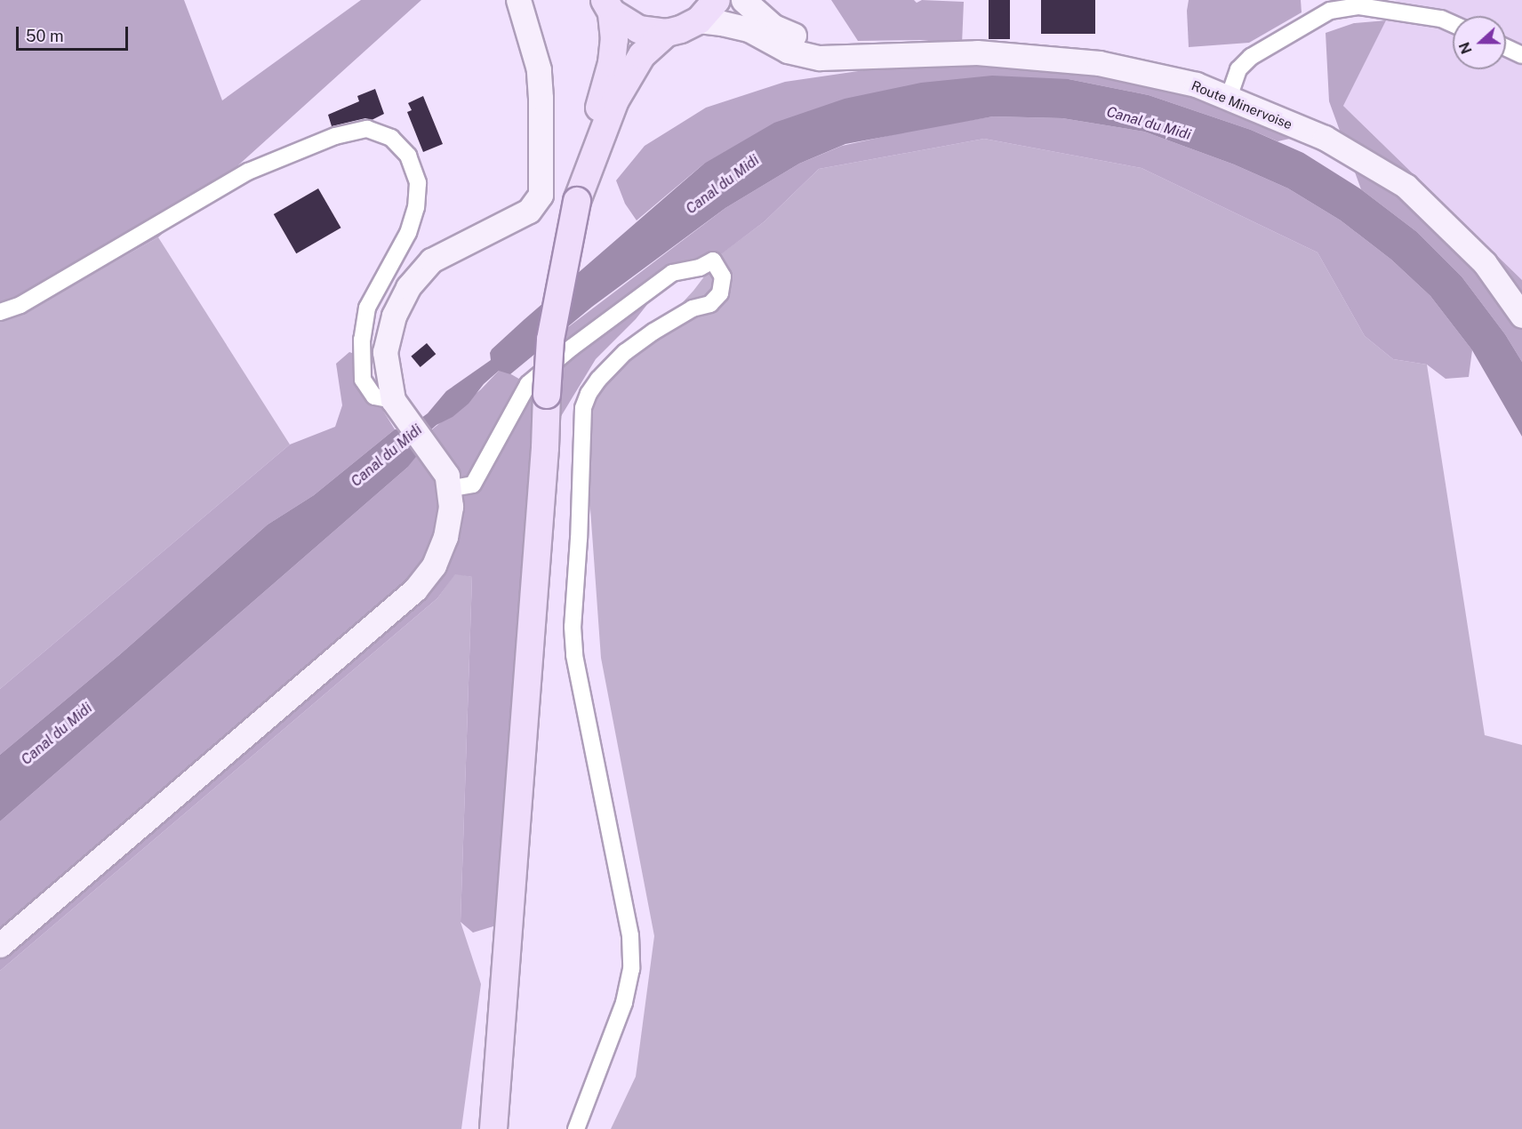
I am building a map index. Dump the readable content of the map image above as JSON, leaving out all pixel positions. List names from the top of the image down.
{
  "streets": {
    "street": ["Route Minervoise"]
  },
  "water": ["Canal du Midi"],
  "scale_bar": "50 m",
  "north": "left"
}
